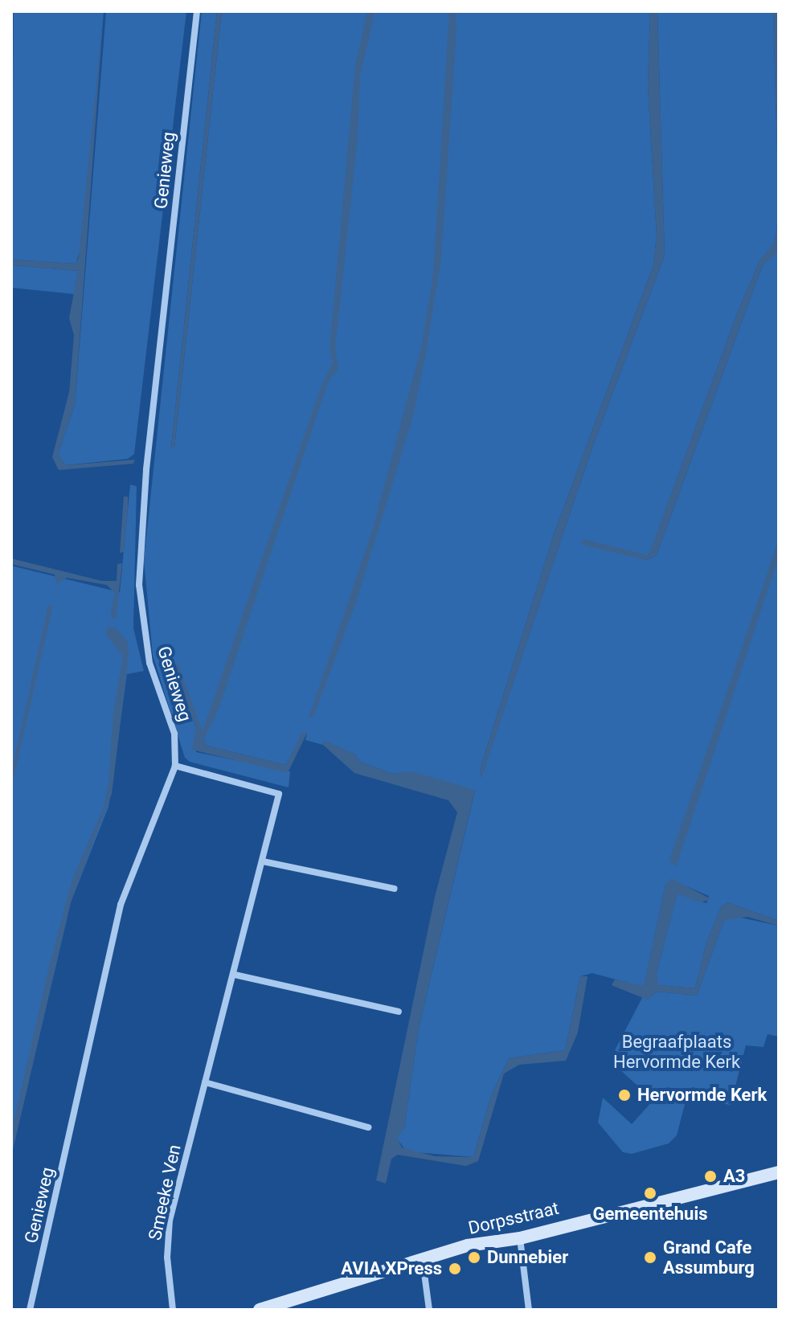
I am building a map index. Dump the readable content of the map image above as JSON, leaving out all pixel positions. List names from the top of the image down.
{
  "streets": {
    "street": ["Genieweg", "Smeeke Ven", "Dorpsstraat"]
  },
  "crossings": [
    ["Genieweg", "Smeeke Ven"]
  ],
  "parks": ["Begraafplaats Hervormde Kerk"],
  "places": [
    "Hervormde Kerk",
    "A3",
    "Gemeentehuis",
    "Dunnebier",
    "Grand Cafe Assumburg",
    "AVIA XPress"
  ]
}
